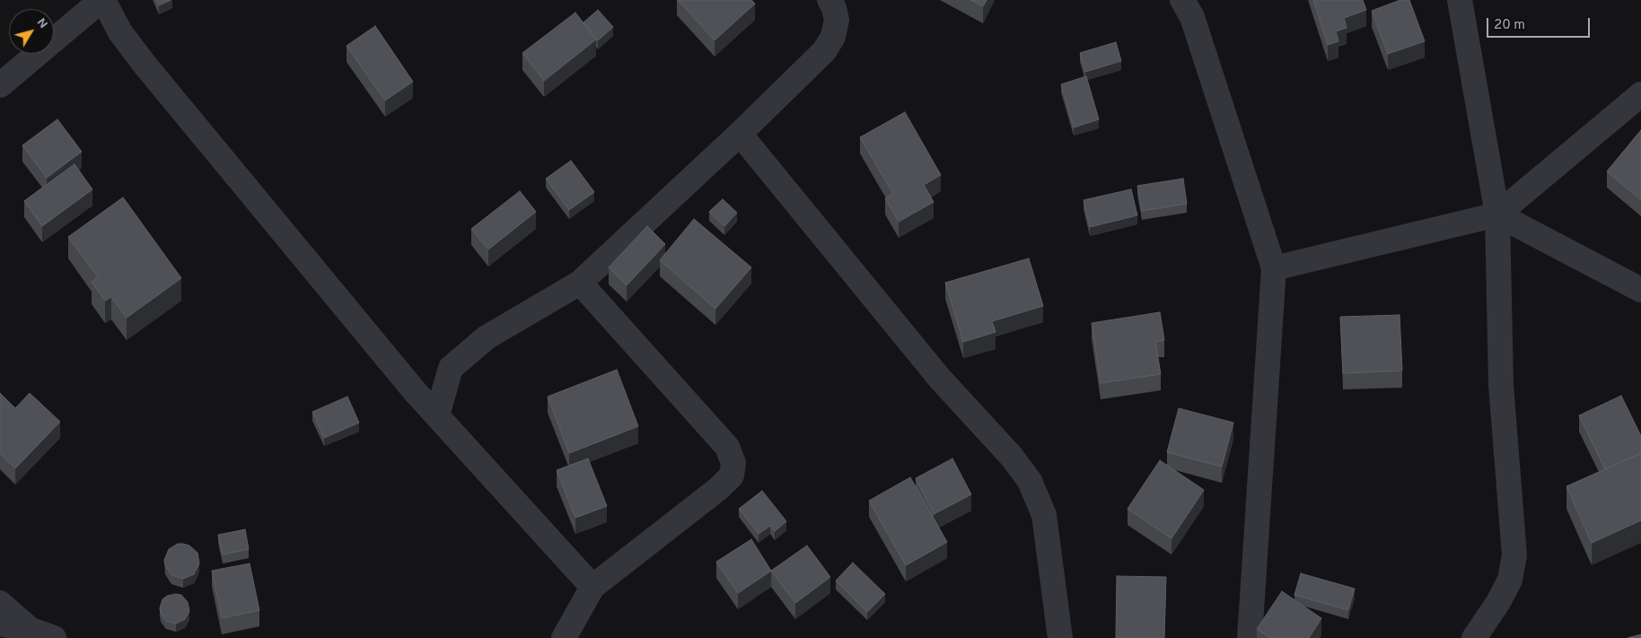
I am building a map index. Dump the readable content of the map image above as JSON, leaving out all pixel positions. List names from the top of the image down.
{
  "scale_bar": "20 m",
  "north": "top right"
}
